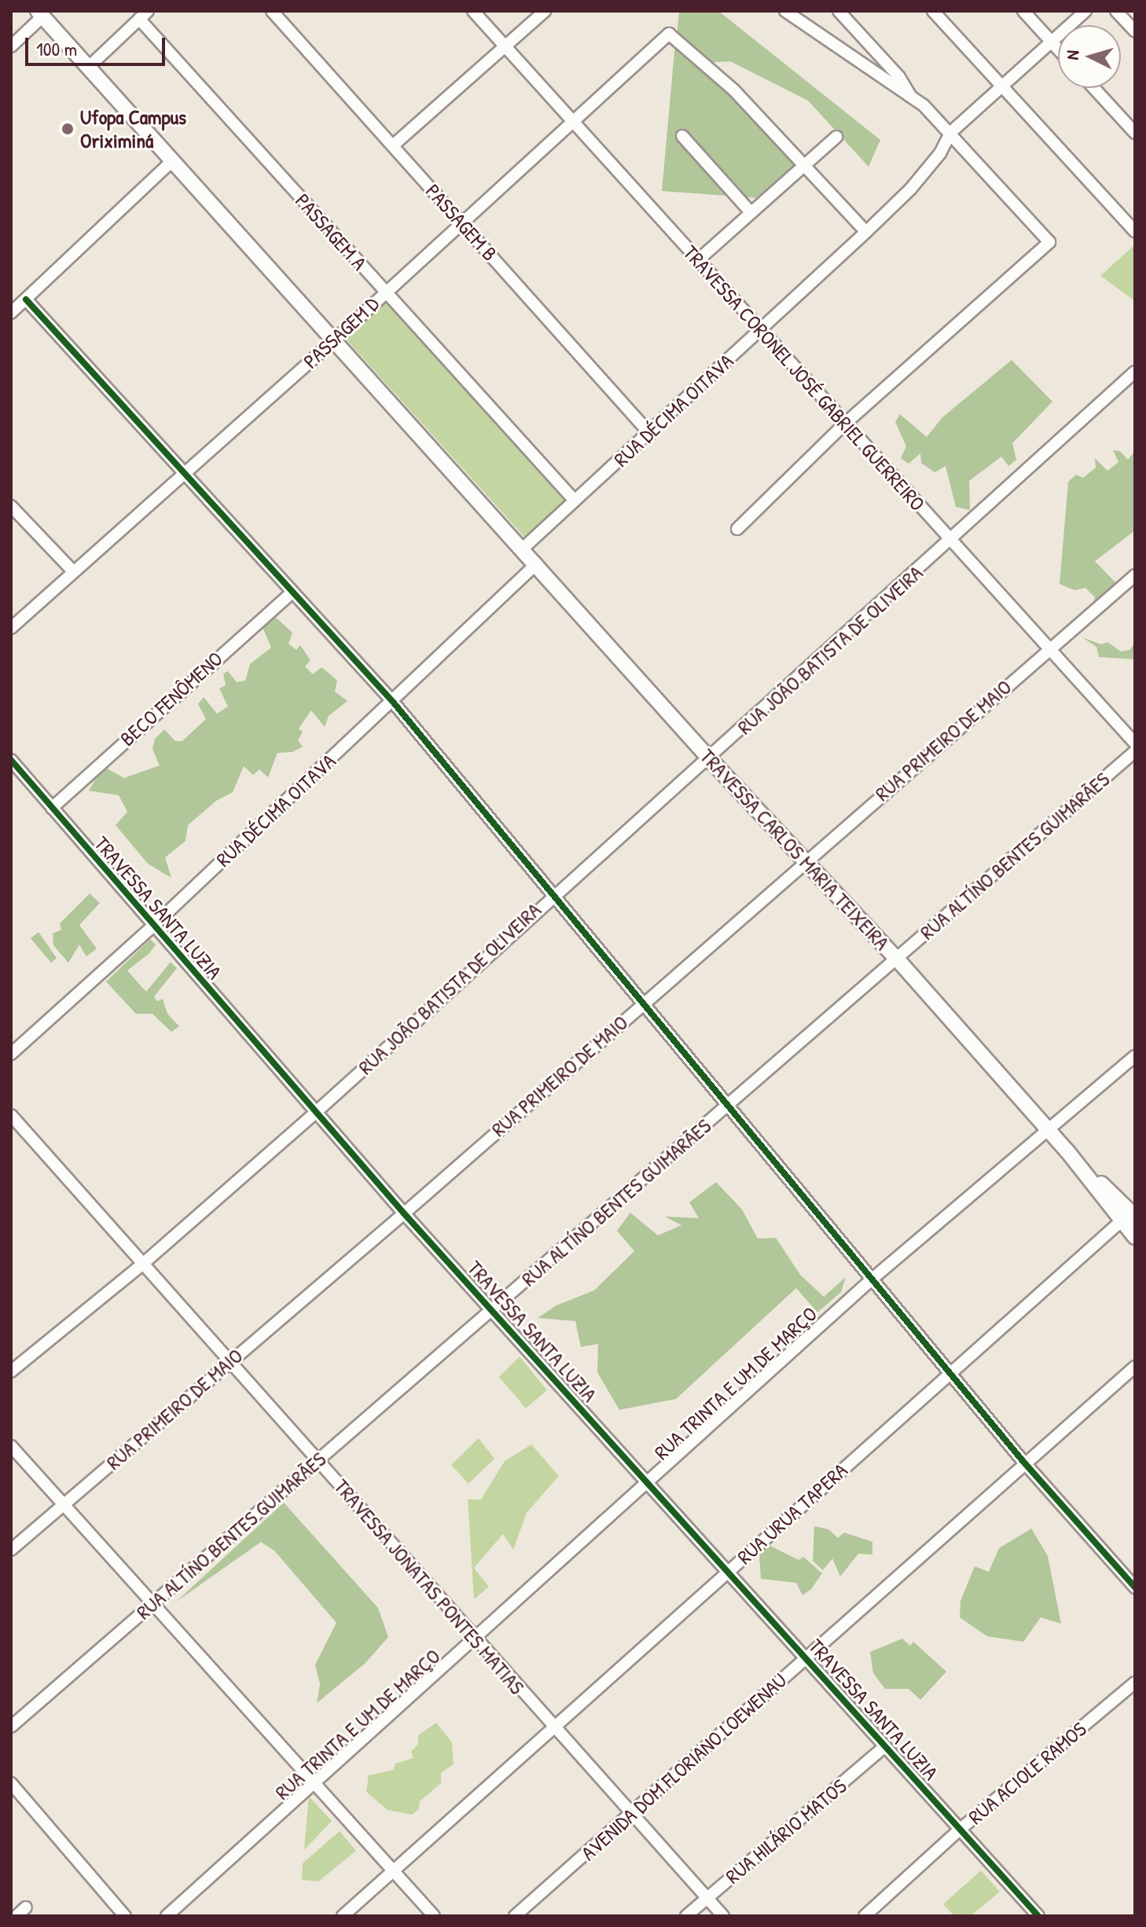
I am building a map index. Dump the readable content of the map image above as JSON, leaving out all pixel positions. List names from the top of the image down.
{
  "streets": {
    "main road": ["TRAVESSA CARLOS MARIA TEIXEIRA"],
    "street": [
      "PASSAGEM B",
      "PASSAGEM A",
      "PASSAGEM D",
      "TRAVESSA CORONEL JOSÉ GABRIEL GUERREIRO",
      "RUA DÉCIMA OITAVA",
      "RUA JOÃO BATISTA DE OLIVEIRA",
      "BECO FENÔMENO",
      "RUA PRIMEIRO DE MAIO",
      "RUA ALTÍNO BENTES GUIMARÃES",
      "TRAVESSA SANTA LUZIA",
      "RUA TRINTA E UM DE MARÇO",
      "RUA URUA TAPERA",
      "TRAVESSA JONATAS PONTES MATIAS",
      "AVENIDA DOM FLORIANO LOEWENAU",
      "RUA ACIOLE RAMOS",
      "RUA HILÁRIO MATOS"
    ]
  },
  "crossings": [
    ["PASSAGEM B", "PASSAGEM D"],
    ["PASSAGEM B", "RUA DÉCIMA OITAVA"],
    ["PASSAGEM A", "PASSAGEM D"],
    ["PASSAGEM A", "RUA DÉCIMA OITAVA"],
    ["PASSAGEM D", "TRAVESSA CORONEL JOSÉ GABRIEL GUERREIRO"],
    ["PASSAGEM D", "TRAVESSA CARLOS MARIA TEIXEIRA"],
    ["TRAVESSA CORONEL JOSÉ GABRIEL GUERREIRO", "RUA DÉCIMA OITAVA"],
    ["TRAVESSA CORONEL JOSÉ GABRIEL GUERREIRO", "RUA JOÃO BATISTA DE OLIVEIRA"],
    ["TRAVESSA CORONEL JOSÉ GABRIEL GUERREIRO", "RUA PRIMEIRO DE MAIO"],
    ["RUA DÉCIMA OITAVA", "TRAVESSA CARLOS MARIA TEIXEIRA"],
    ["RUA DÉCIMA OITAVA", "TRAVESSA SANTA LUZIA"],
    ["RUA JOÃO BATISTA DE OLIVEIRA", "TRAVESSA CARLOS MARIA TEIXEIRA"],
    ["RUA JOÃO BATISTA DE OLIVEIRA", "TRAVESSA SANTA LUZIA"],
    ["RUA JOÃO BATISTA DE OLIVEIRA", "TRAVESSA JONATAS PONTES MATIAS"],
    ["BECO FENÔMENO", "TRAVESSA SANTA LUZIA"],
    ["RUA PRIMEIRO DE MAIO", "TRAVESSA CARLOS MARIA TEIXEIRA"],
    ["RUA PRIMEIRO DE MAIO", "TRAVESSA SANTA LUZIA"],
    ["RUA PRIMEIRO DE MAIO", "TRAVESSA JONATAS PONTES MATIAS"],
    ["TRAVESSA CARLOS MARIA TEIXEIRA", "RUA ALTÍNO BENTES GUIMARÃES"],
    ["TRAVESSA CARLOS MARIA TEIXEIRA", "RUA TRINTA E UM DE MARÇO"],
    ["TRAVESSA CARLOS MARIA TEIXEIRA", "RUA URUA TAPERA"],
    ["RUA ALTÍNO BENTES GUIMARÃES", "TRAVESSA SANTA LUZIA"],
    ["RUA ALTÍNO BENTES GUIMARÃES", "TRAVESSA JONATAS PONTES MATIAS"],
    ["TRAVESSA SANTA LUZIA", "RUA TRINTA E UM DE MARÇO"],
    ["TRAVESSA SANTA LUZIA", "RUA URUA TAPERA"],
    ["TRAVESSA SANTA LUZIA", "AVENIDA DOM FLORIANO LOEWENAU"],
    ["TRAVESSA SANTA LUZIA", "RUA ACIOLE RAMOS"],
    ["TRAVESSA SANTA LUZIA", "RUA HILÁRIO MATOS"],
    ["RUA TRINTA E UM DE MARÇO", "TRAVESSA JONATAS PONTES MATIAS"],
    ["RUA URUA TAPERA", "TRAVESSA JONATAS PONTES MATIAS"],
    ["TRAVESSA JONATAS PONTES MATIAS", "AVENIDA DOM FLORIANO LOEWENAU"],
    ["TRAVESSA JONATAS PONTES MATIAS", "RUA HILÁRIO MATOS"]
  ],
  "places": ["Ufopa Campus Oriximiná"],
  "scale_bar": "100 m",
  "north": "left"
}
